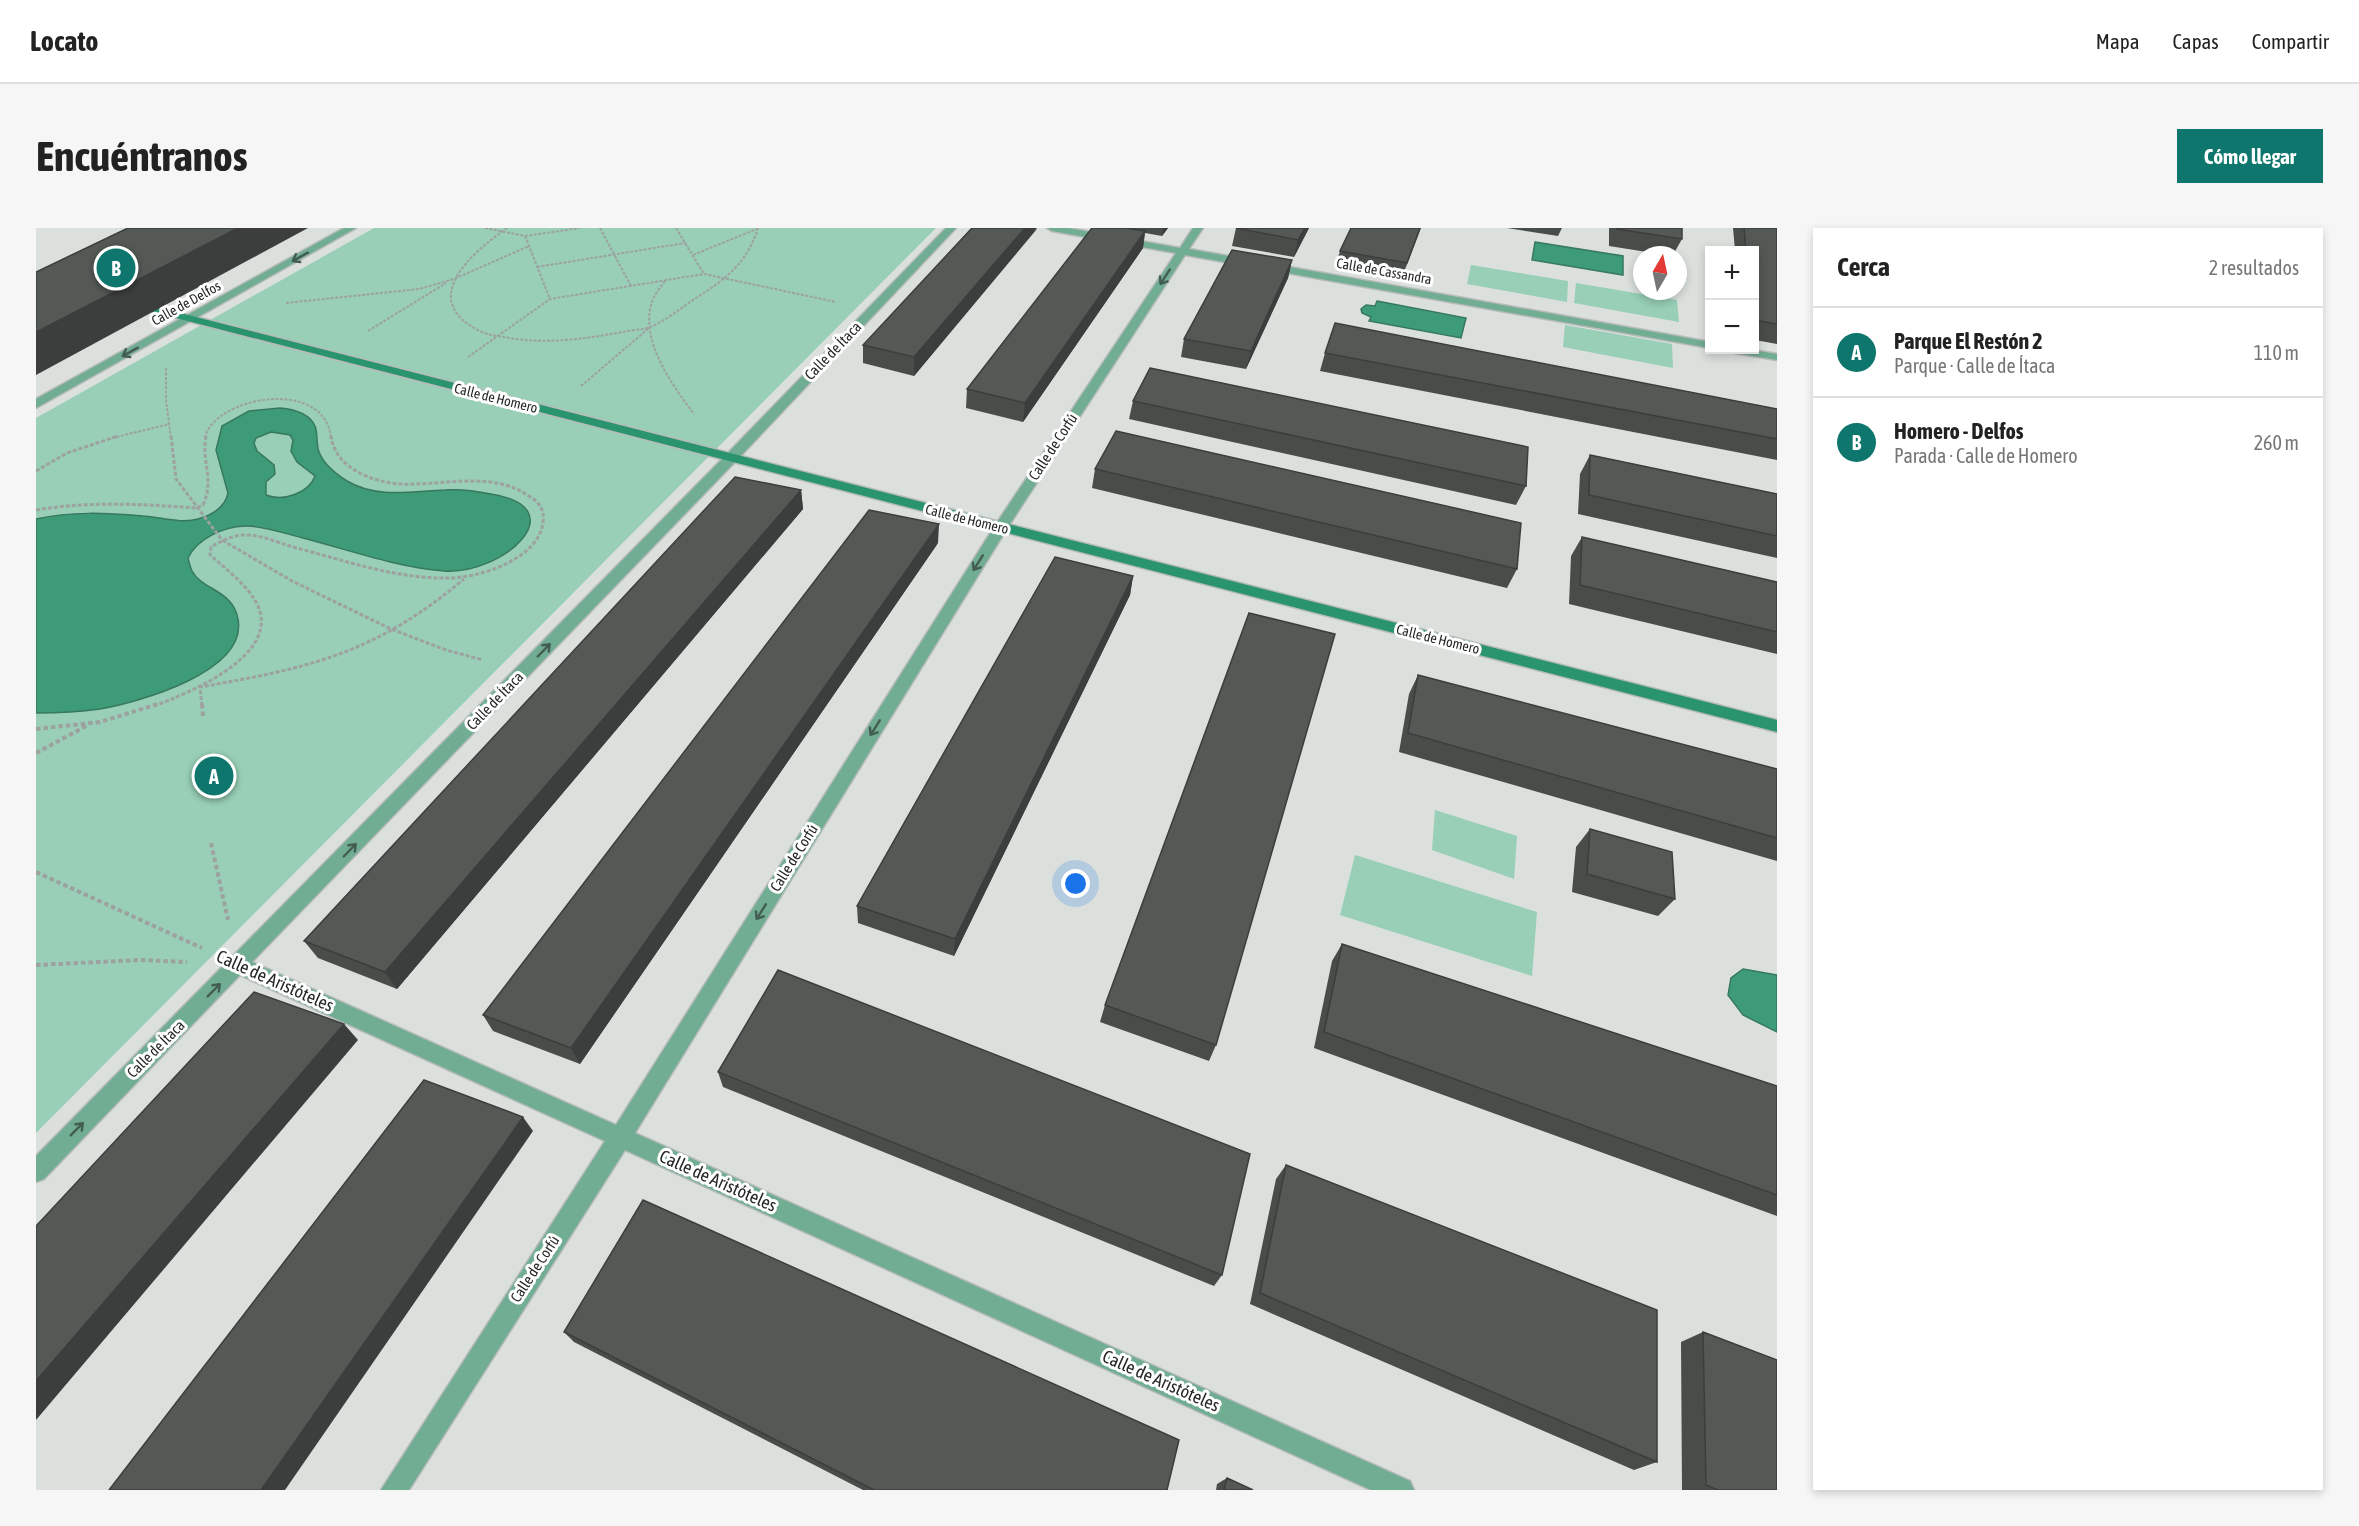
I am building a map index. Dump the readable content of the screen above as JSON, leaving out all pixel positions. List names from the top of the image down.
{
  "streets": {
    "street": [
      "Calle de Cassandra",
      "Calle de Delfos",
      "Calle de Ítaca",
      "Calle de Homero",
      "Calle de Corfú",
      "Calle de Aristóteles"
    ]
  },
  "crossings": [
    ["Calle de Cassandra", "Calle de Corfú"],
    ["Calle de Delfos", "Calle de Homero"],
    ["Calle de Ítaca", "Calle de Homero"],
    ["Calle de Ítaca", "Calle de Aristóteles"],
    ["Calle de Homero", "Calle de Corfú"],
    ["Calle de Corfú", "Calle de Aristóteles"]
  ],
  "one_way": ["Calle de Delfos", "Calle de Ítaca", "Calle de Corfú"],
  "north": "top",
  "page": {
    "header": "Locato",
    "nav": ["Mapa", "Capas", "Compartir"],
    "buttons": "Cómo llegar",
    "title": "Encuéntranos",
    "heading": ["Cerca", "2 resultados"],
    "map_buttons": ["+", "−"],
    "pins": ["B", "A"],
    "list": [
      {
        "mark": "A",
        "name": "Parque El Restón 2",
        "note": "Parque · Calle de Ítaca",
        "value": "110 m"
      },
      {
        "mark": "B",
        "name": "Homero - Delfos",
        "note": "Parada · Calle de Homero",
        "value": "260 m"
      }
    ]
  }
}
